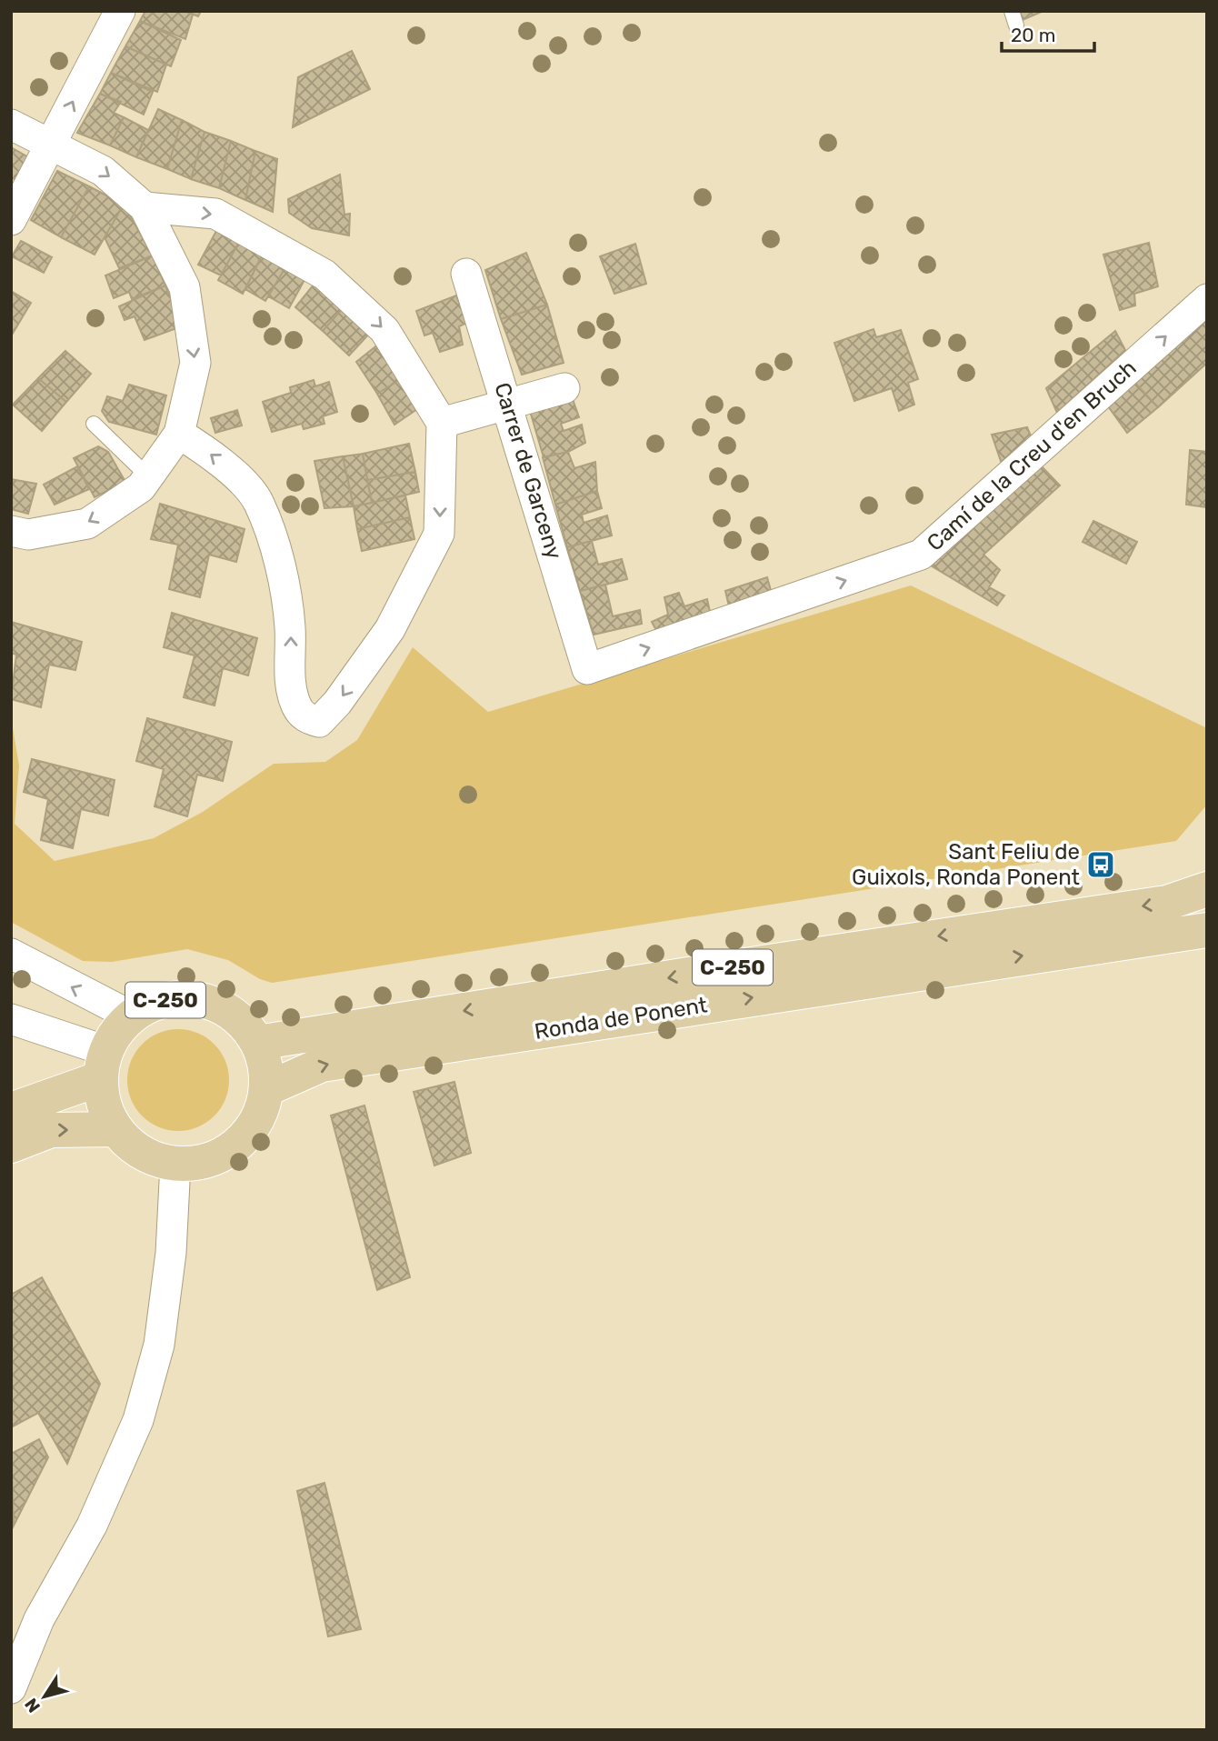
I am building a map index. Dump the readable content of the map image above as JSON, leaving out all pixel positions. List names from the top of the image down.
{
  "streets": {
    "main road": ["C-250", "Ronda de Ponent"],
    "street": ["Camí de la Creu d'en Bruch", "Carrer de Garceny"]
  },
  "crossings": [
    ["Camí de la Creu d'en Bruch", "Carrer de Garceny"],
    ["C-250", "Ronda de Ponent"]
  ],
  "one_way": ["Camí de la Creu d'en Bruch"],
  "places": {
    "bus stop": ["Sant Feliu de Guixols, Ronda Ponent"]
  },
  "scale_bar": "20 m",
  "north": "bottom left"
}
